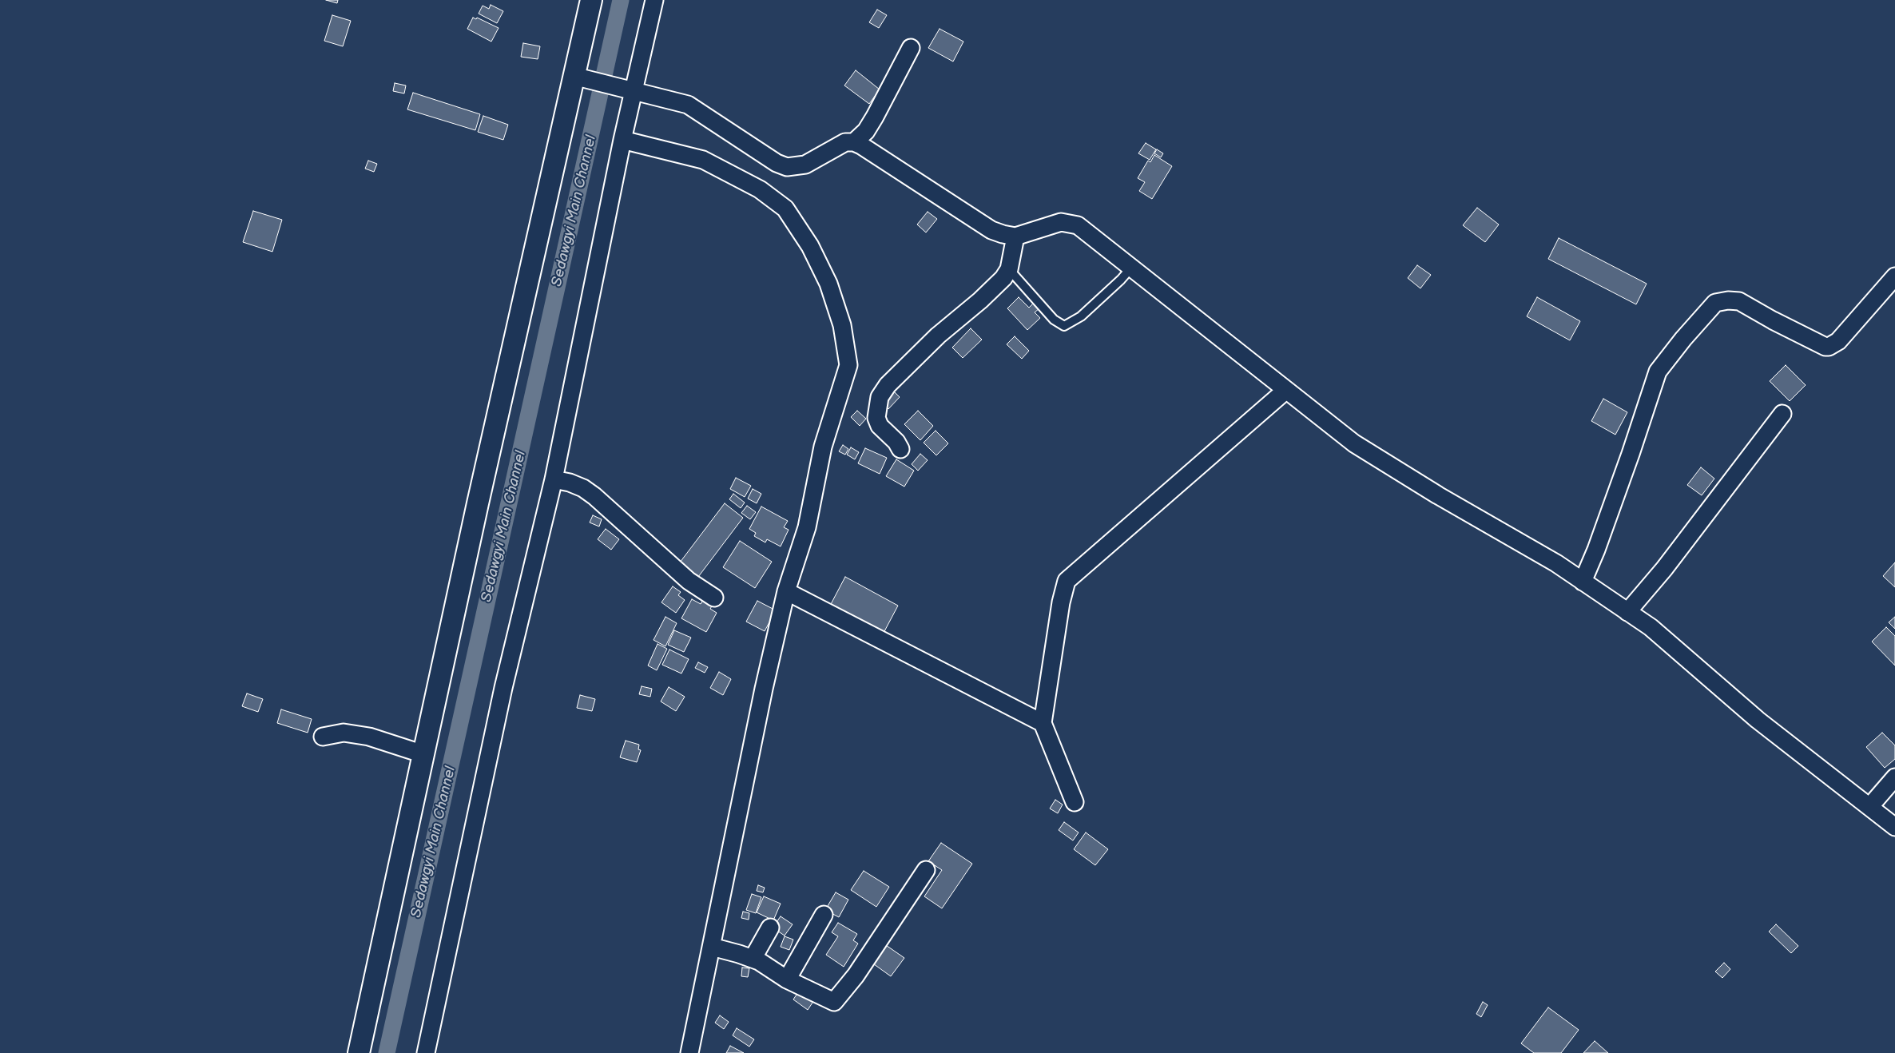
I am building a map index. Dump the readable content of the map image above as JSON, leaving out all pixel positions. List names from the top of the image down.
{
  "water": ["Sedawgyi Main Channel"]
}
